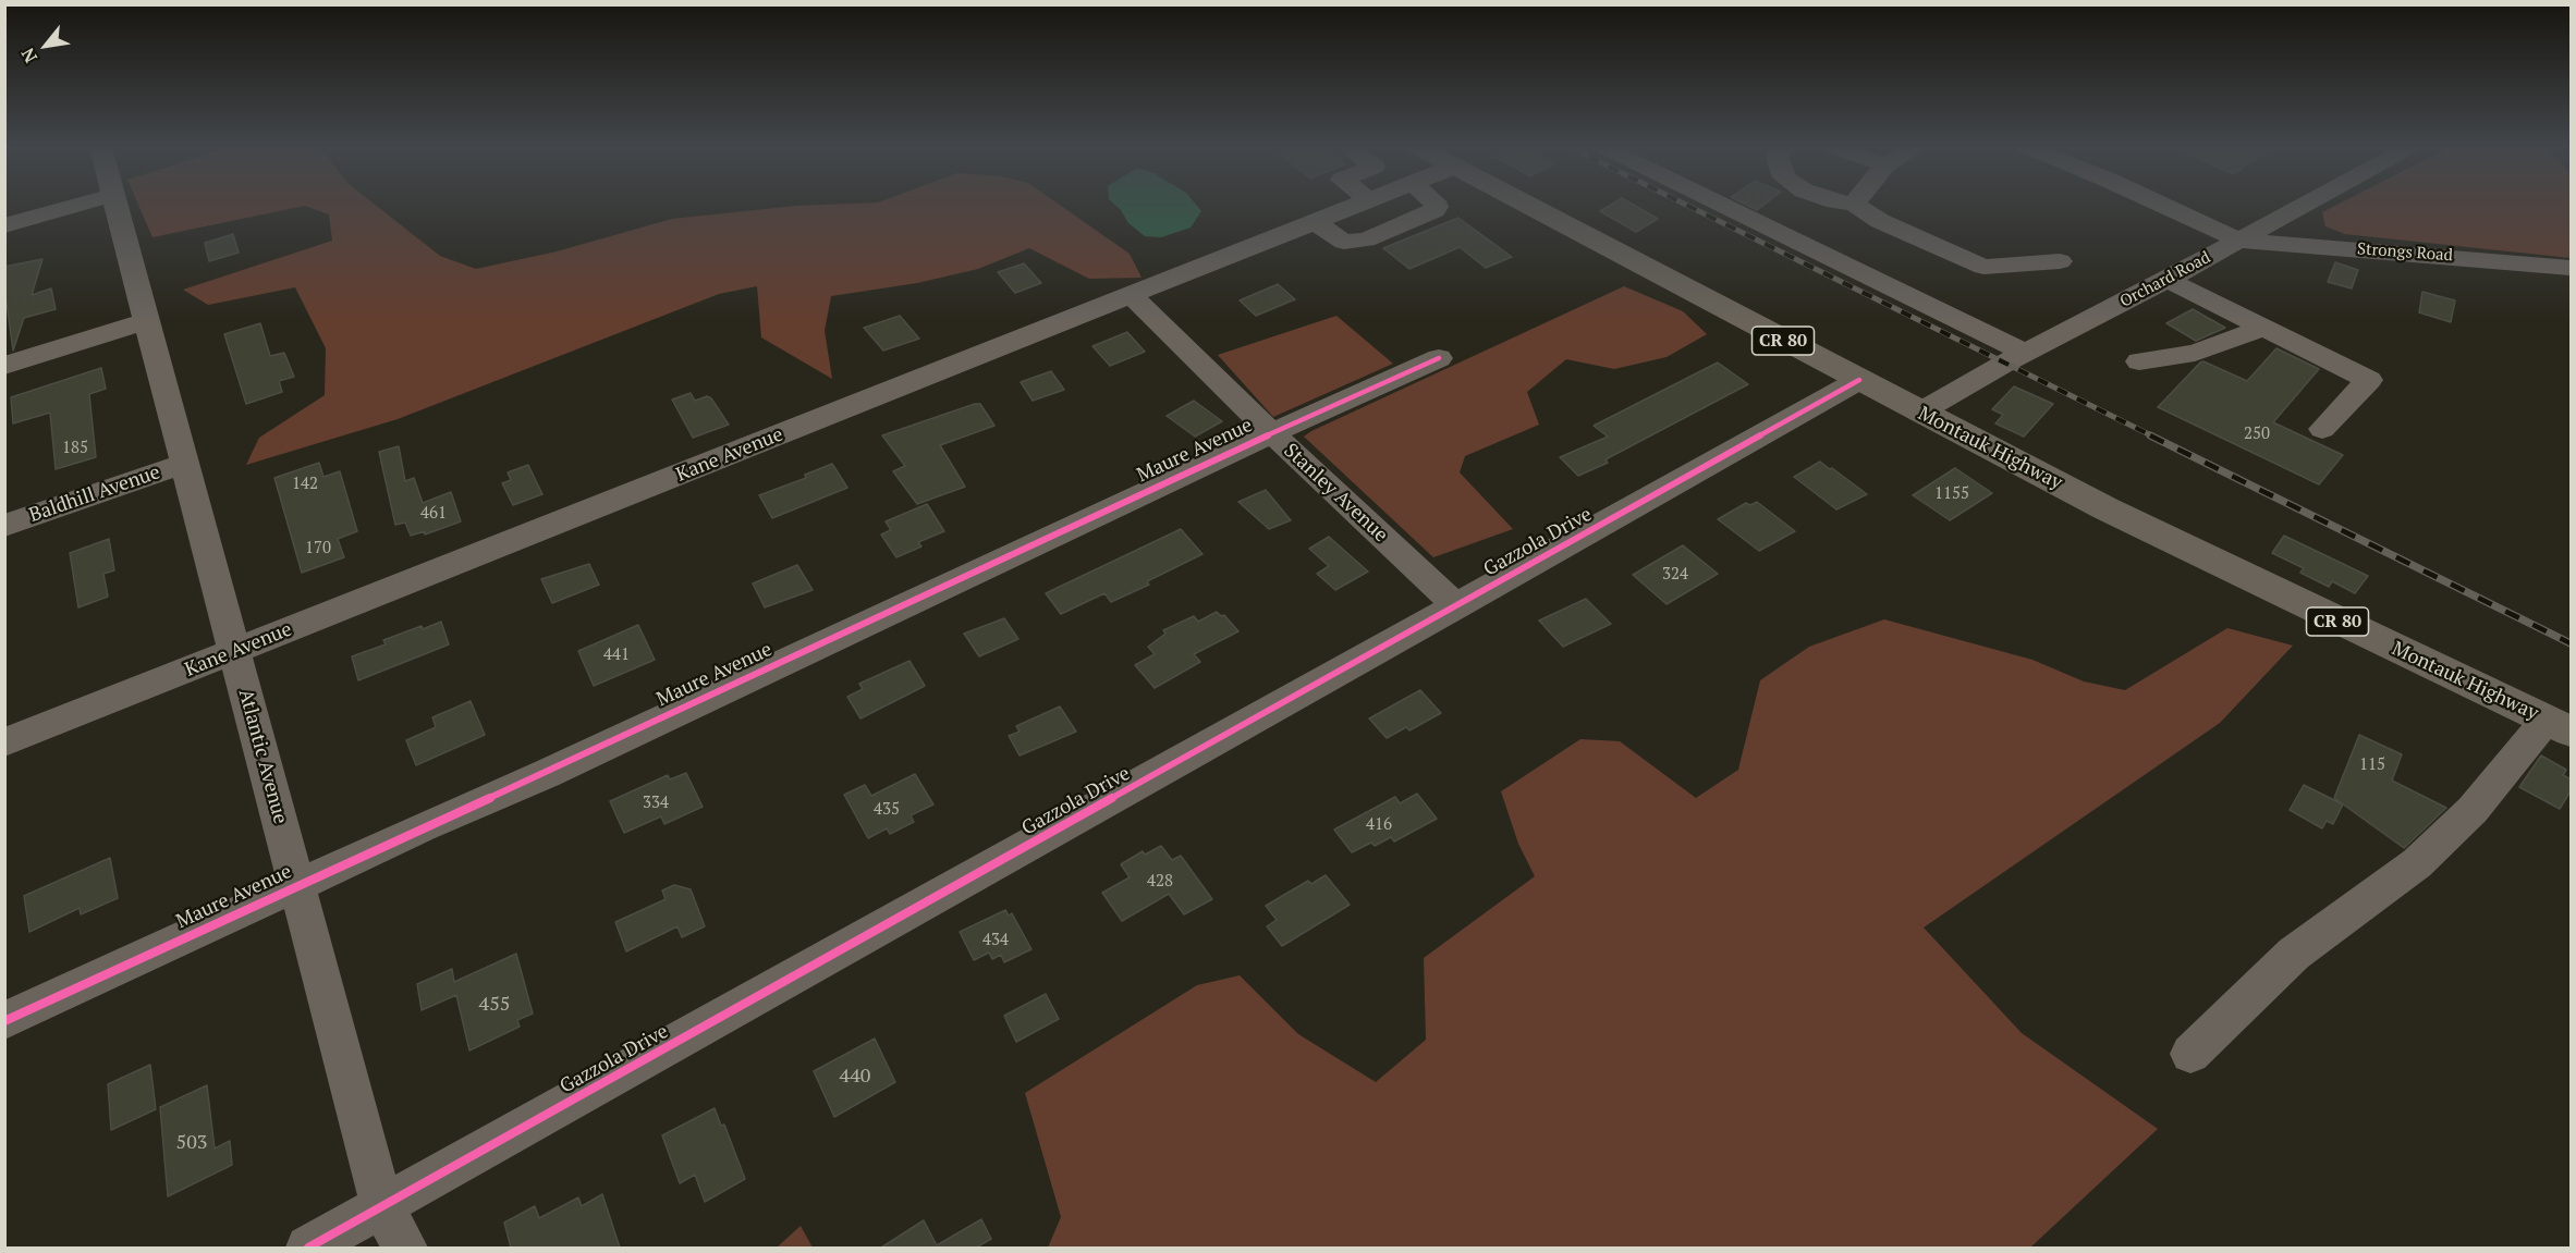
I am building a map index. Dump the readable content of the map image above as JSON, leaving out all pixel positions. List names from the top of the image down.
{
  "streets": {
    "main road": ["CR 80", "Montauk Highway"],
    "street": [
      "Strongs Road",
      "Orchard Road",
      "Maure Avenue",
      "Kane Avenue",
      "Stanley Avenue",
      "Baldhill Avenue",
      "Gazzola Drive",
      "Atlantic Avenue"
    ]
  },
  "crossings": [
    ["Strongs Road", "Orchard Road"],
    ["Orchard Road", "Montauk Highway"],
    ["Montauk Highway", "Gazzola Drive"],
    ["Maure Avenue", "Stanley Avenue"],
    ["Maure Avenue", "Atlantic Avenue"],
    ["Kane Avenue", "Stanley Avenue"],
    ["Kane Avenue", "Atlantic Avenue"],
    ["Stanley Avenue", "Gazzola Drive"],
    ["Baldhill Avenue", "Atlantic Avenue"],
    ["Gazzola Drive", "Atlantic Avenue"]
  ],
  "house_numbers": [
    "250",
    "185",
    "142",
    "1155",
    "461",
    "170",
    "324",
    "441",
    "115",
    "334",
    "435",
    "416",
    "428",
    "434",
    "455",
    "440",
    "503"
  ],
  "north": "bottom left"
}
